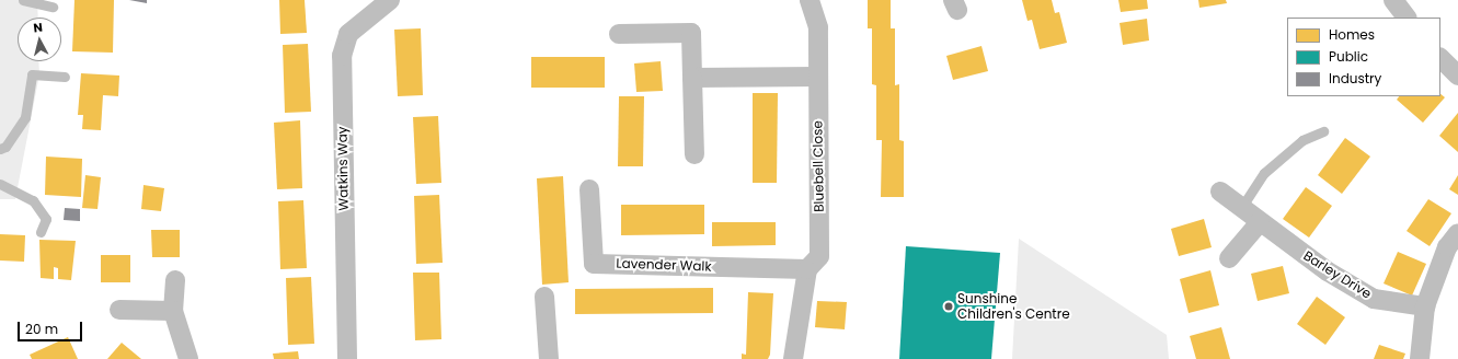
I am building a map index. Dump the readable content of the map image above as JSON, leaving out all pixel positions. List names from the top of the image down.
{
  "streets": {
    "street": [
      "Bluebell Close",
      "Watkins Way",
      "Lavender Walk",
      "Barley Drive"
    ]
  },
  "crossings": [
    ["Bluebell Close", "Lavender Walk"]
  ],
  "places": ["Sunshine Children's Centre"],
  "legend": ["Homes", "Public", "Industry"],
  "scale_bar": "20 m",
  "north": "top"
}
